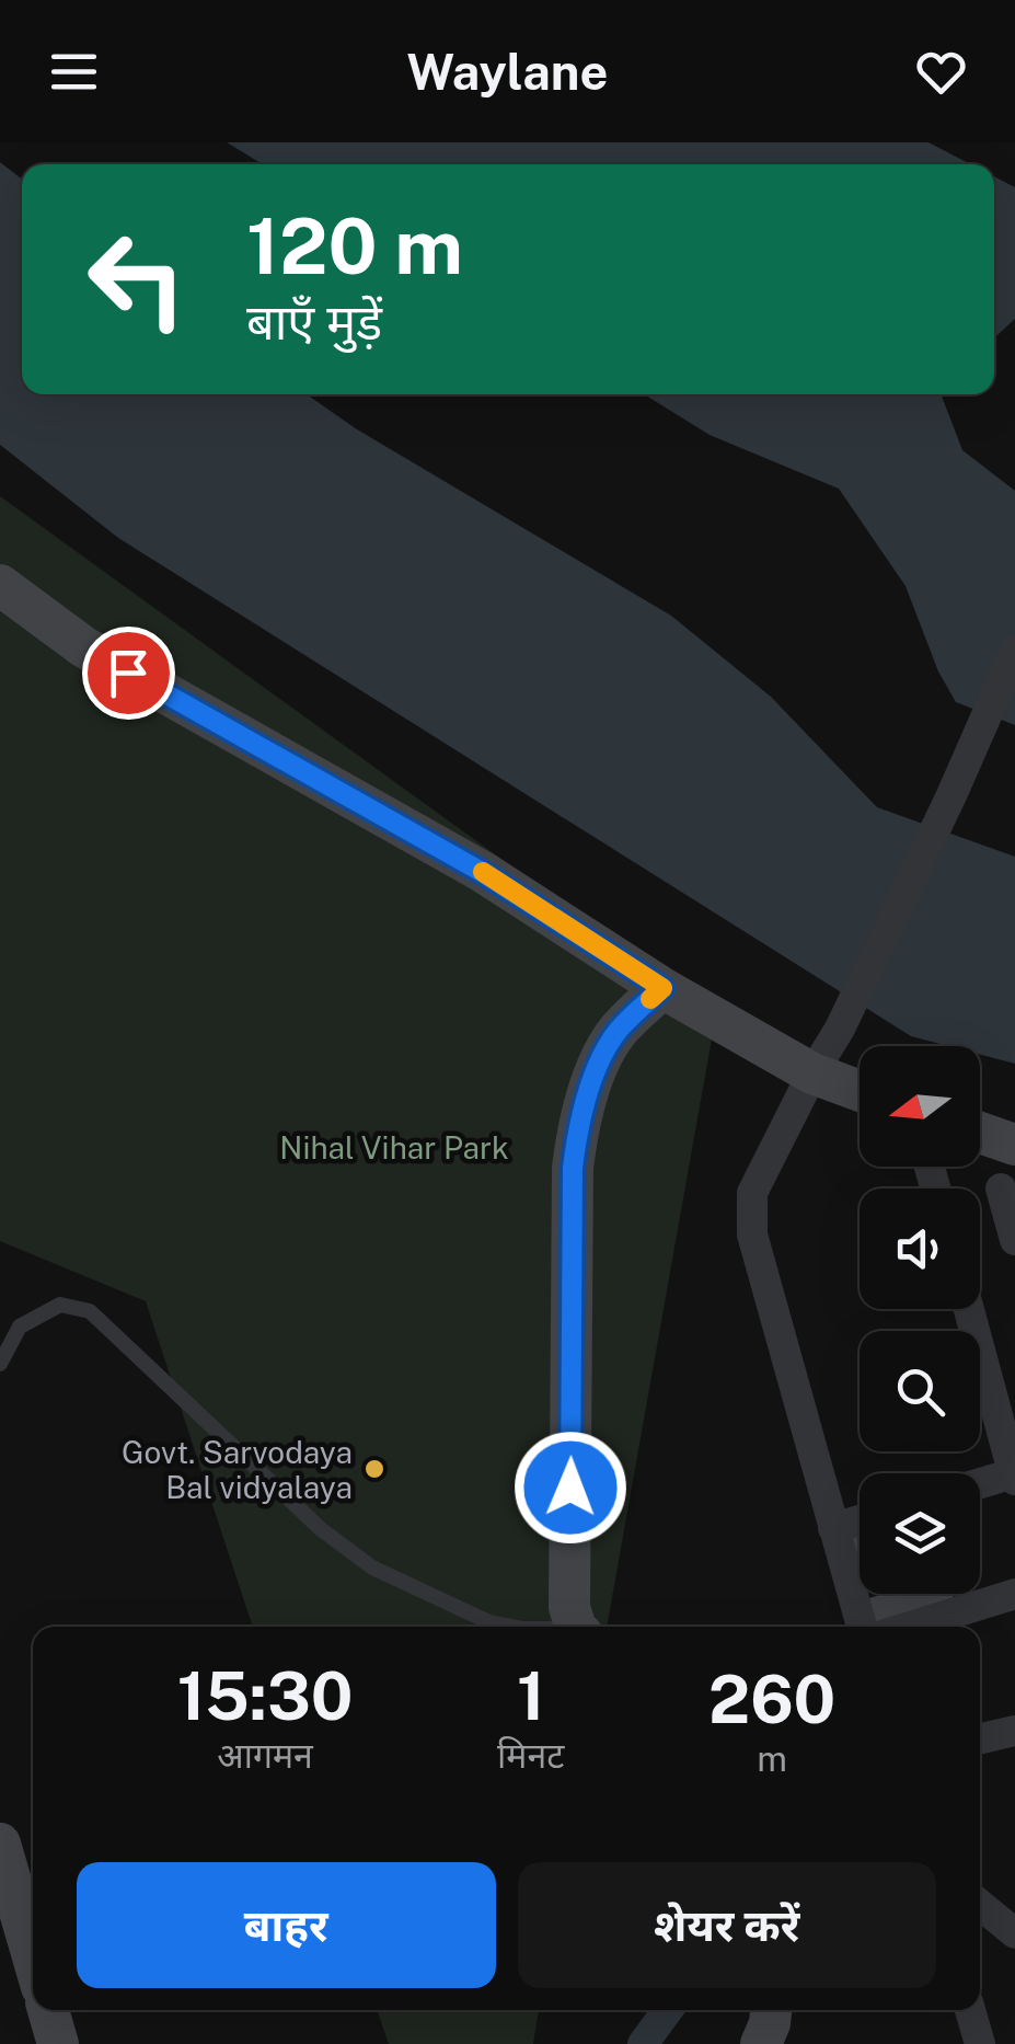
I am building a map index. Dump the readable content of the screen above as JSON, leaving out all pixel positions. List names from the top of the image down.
{
  "parks": ["Nihal Vihar Park"],
  "places": ["Govt. Sarvodaya Bal vidyalaya"],
  "north": "left",
  "page": {
    "header": "Waylane",
    "turn": ["120 m", "बाएँ मुड़ें"],
    "eta": [
      "15:30",
      "आगमन",
      "1",
      "मिनट",
      "260",
      "m"
    ],
    "buttons": ["बाहर", "शेयर करें"]
  }
}
